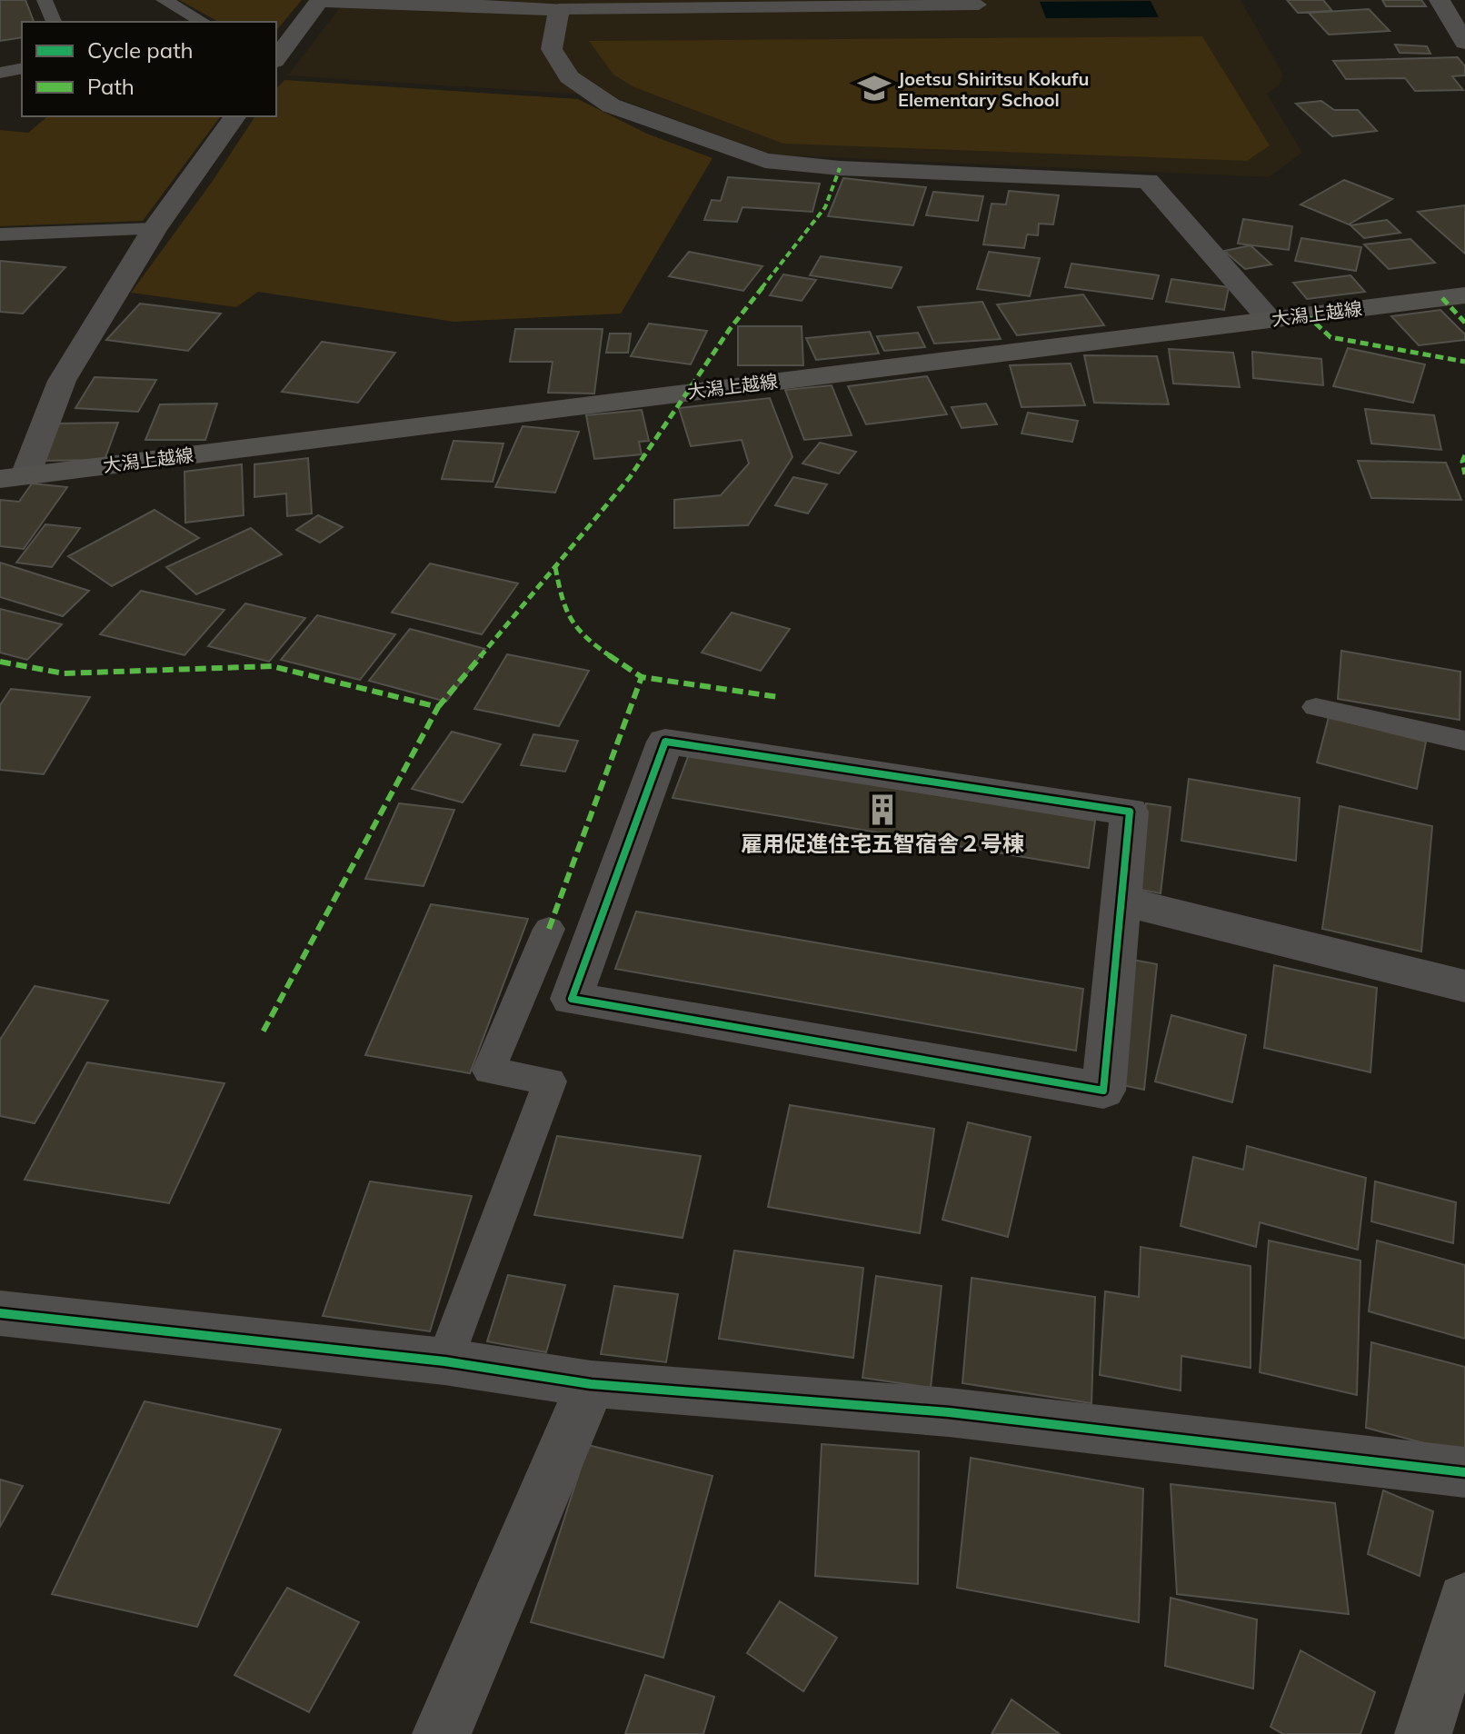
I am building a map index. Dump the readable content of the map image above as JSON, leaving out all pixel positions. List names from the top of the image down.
{
  "streets": {
    "main road": ["大潟上越線"]
  },
  "places": {
    "school or university": ["Joetsu Shiritsu Kokufu Elementary School"],
    "building": ["雇用促進住宅五智宿舎２号棟"]
  },
  "legend": ["Cycle path", "Path"]
}
